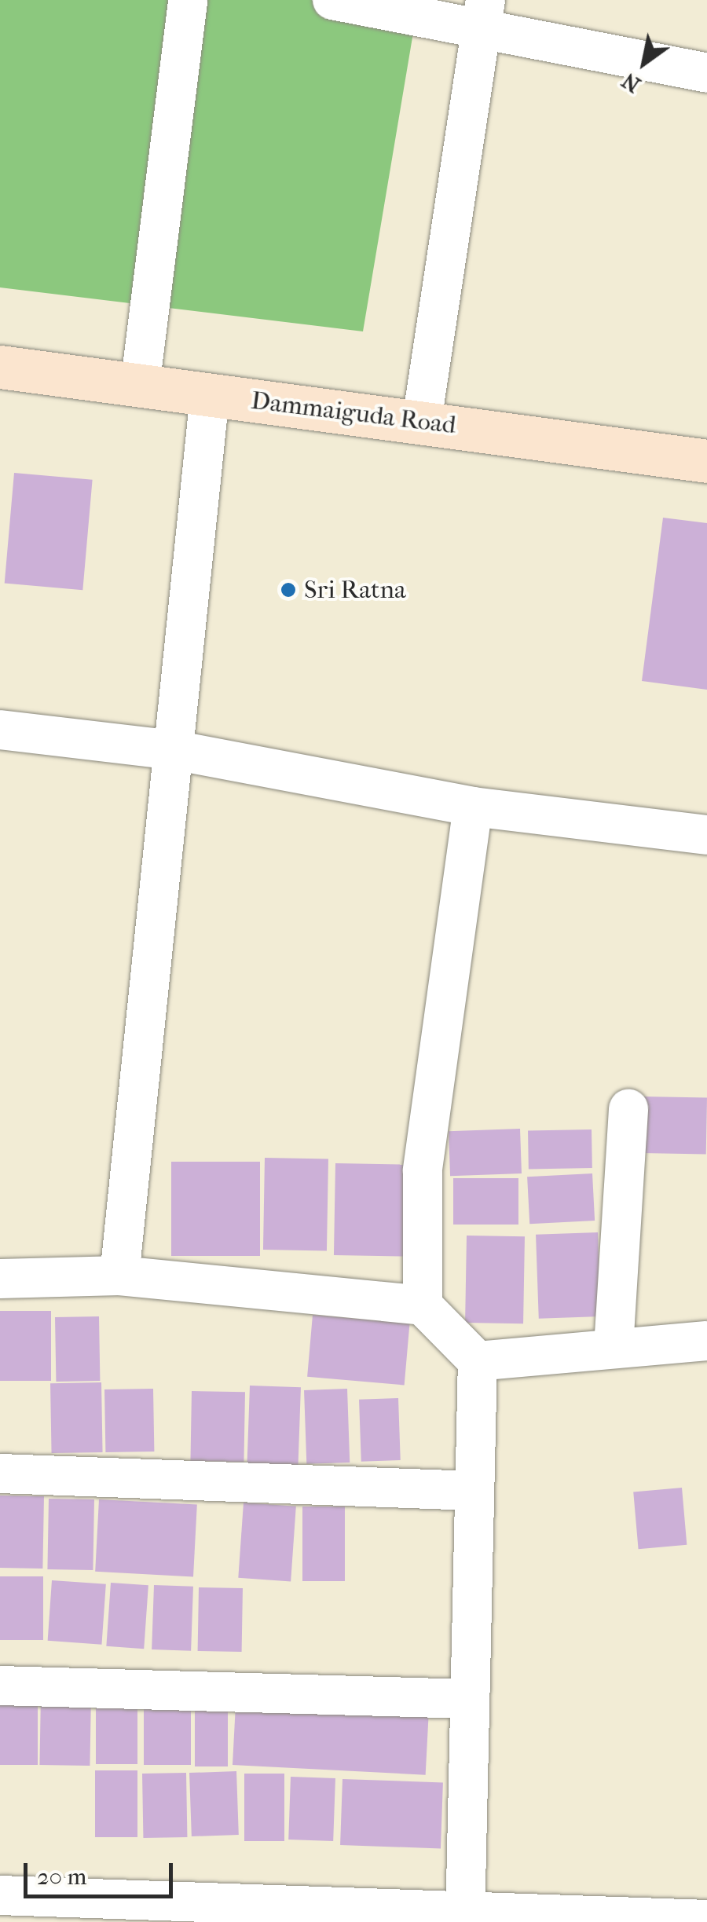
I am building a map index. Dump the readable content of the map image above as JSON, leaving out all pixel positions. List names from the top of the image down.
{
  "streets": {
    "street": ["Dammaiguda Road"]
  },
  "places": ["Sri Ratna"],
  "scale_bar": "20 m",
  "north": "bottom left"
}
